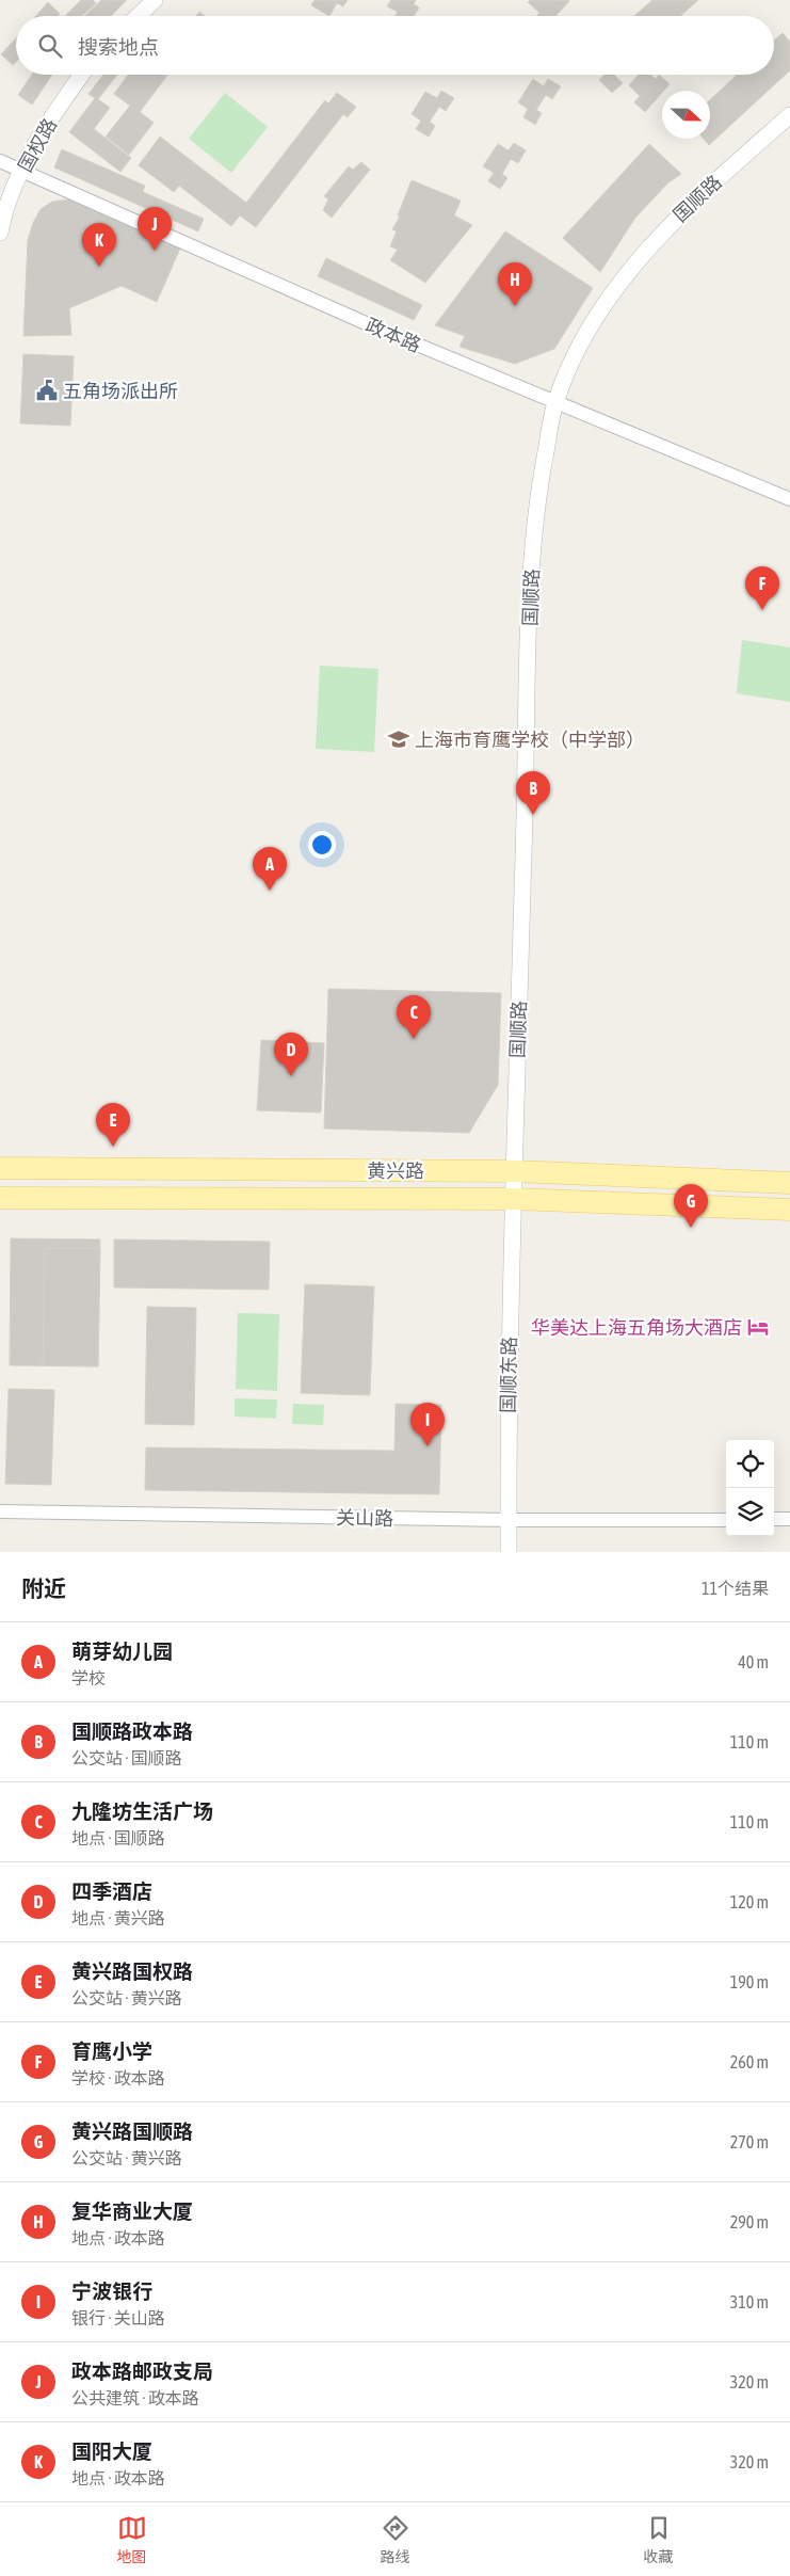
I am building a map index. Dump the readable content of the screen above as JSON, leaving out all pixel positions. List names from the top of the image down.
{
  "streets": {
    "main road": ["黄兴路"],
    "street": [
      "国权路",
      "国顺路",
      "政本路",
      "国顺东路",
      "关山路"
    ]
  },
  "crossings": [
    ["国权路", "政本路"],
    ["国顺路", "政本路"],
    ["国顺路", "黄兴路"],
    ["国顺路", "国顺东路"],
    ["黄兴路", "国顺东路"],
    ["国顺东路", "关山路"]
  ],
  "places": {
    "public building": ["五角场派出所"],
    "school or university": ["上海市育鹰学校（中学部）"],
    "hotel": ["华美达上海五角场大酒店"]
  },
  "north": "right",
  "page": {
    "search": "搜索地点",
    "pins": [
      "J",
      "K",
      "H",
      "F",
      "B",
      "A",
      "C",
      "D",
      "E",
      "G",
      "I"
    ],
    "heading": ["附近", "11个结果"],
    "list": [
      {
        "mark": "A",
        "name": "萌芽幼儿园",
        "note": "学校",
        "value": "40 m"
      },
      {
        "mark": "B",
        "name": "国顺路政本路",
        "note": "公交站 · 国顺路",
        "value": "110 m"
      },
      {
        "mark": "C",
        "name": "九隆坊生活广场",
        "note": "地点 · 国顺路",
        "value": "110 m"
      },
      {
        "mark": "D",
        "name": "四季酒店",
        "note": "地点 · 黄兴路",
        "value": "120 m"
      },
      {
        "mark": "E",
        "name": "黄兴路国权路",
        "note": "公交站 · 黄兴路",
        "value": "190 m"
      },
      {
        "mark": "F",
        "name": "育鹰小学",
        "note": "学校 · 政本路",
        "value": "260 m"
      },
      {
        "mark": "G",
        "name": "黄兴路国顺路",
        "note": "公交站 · 黄兴路",
        "value": "270 m"
      },
      {
        "mark": "H",
        "name": "复华商业大厦",
        "note": "地点 · 政本路",
        "value": "290 m"
      },
      {
        "mark": "I",
        "name": "宁波银行",
        "note": "银行 · 关山路",
        "value": "310 m"
      },
      {
        "mark": "J",
        "name": "政本路邮政支局",
        "note": "公共建筑 · 政本路",
        "value": "320 m"
      },
      {
        "mark": "K",
        "name": "国阳大厦",
        "note": "地点 · 政本路",
        "value": "320 m"
      }
    ],
    "nav": ["地图", "路线", "收藏"]
  }
}
